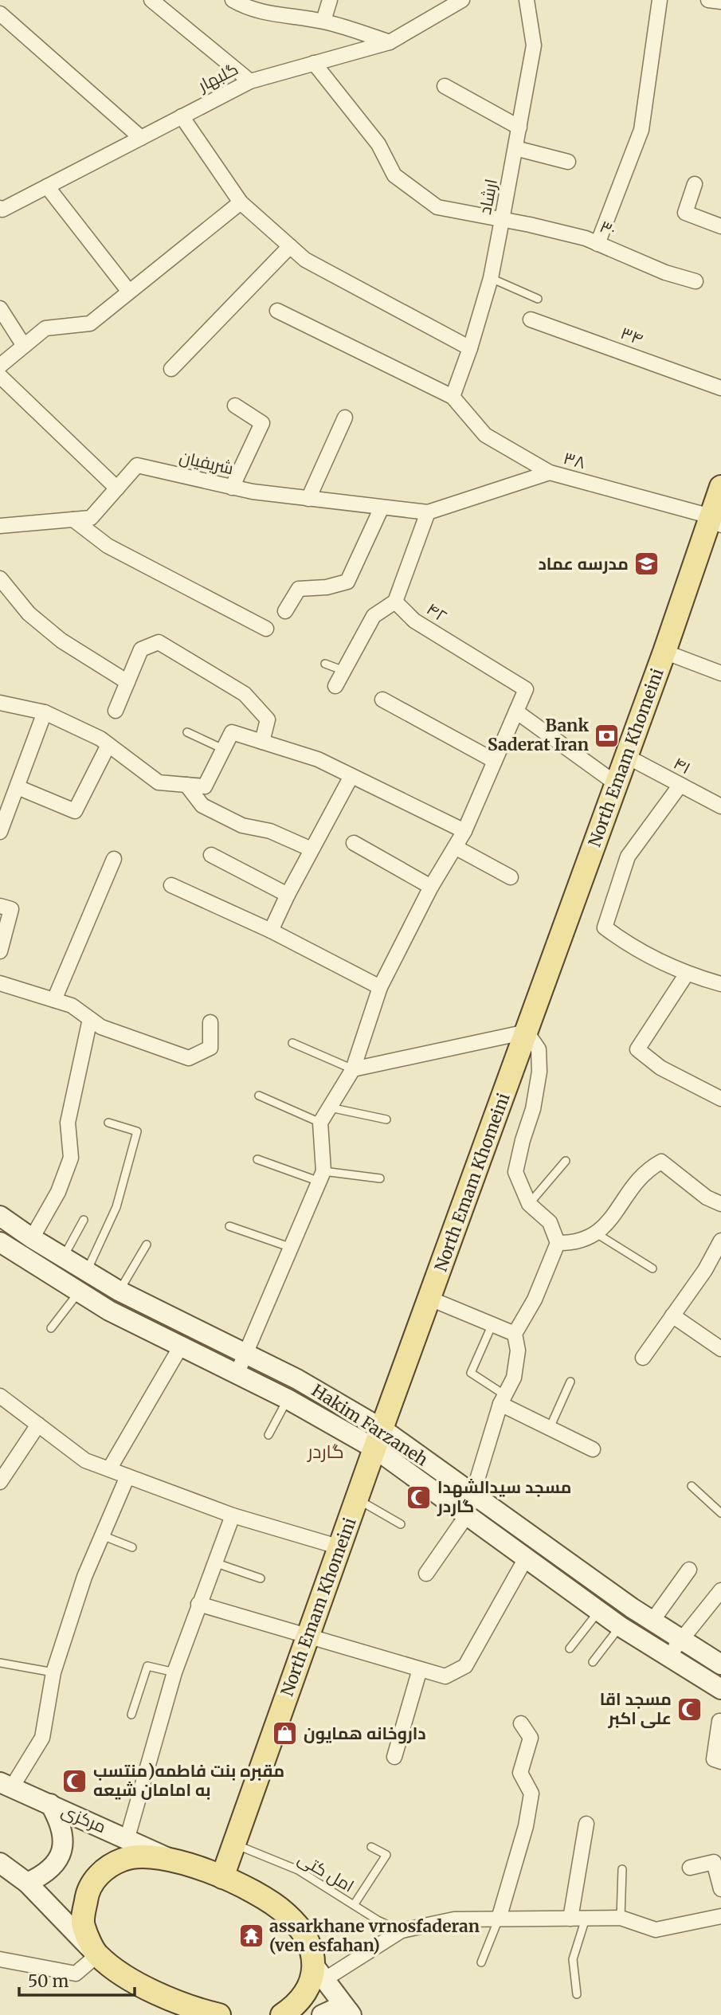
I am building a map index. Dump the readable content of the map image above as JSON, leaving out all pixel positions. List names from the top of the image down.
{
  "streets": {
    "main road": ["North Emam Khomeini"],
    "street": [
      "گلبهار",
      "ارشاد",
      "۳۰",
      "۳۴",
      "۳۸",
      "شریفیان",
      "۴۲",
      "۴۱",
      "Hakim Farzaneh",
      "مرکزی"
    ],
    "lane": ["امل کتی"]
  },
  "crossings": [
    ["گلبهار", "۳۰"],
    ["ارشاد", "۳۰"],
    ["ارشاد", "۳۸"],
    ["۳۸", "North Emam Khomeini"],
    ["North Emam Khomeini", "۴۱"],
    ["North Emam Khomeini", "Hakim Farzaneh"],
    ["North Emam Khomeini", "امل کتی"]
  ],
  "districts": ["گاردر"],
  "places": {
    "school or university": ["مدرسه عماد"],
    "bank": ["Bank Saderat Iran"],
    "mosque": ["مسجد سیدالشهدا گاردر", "مسجد اقا علی اکبر", "مقبره بنت فاطمه(منتسب به امامان شیعه"],
    "shop": ["داروخانه همایون"],
    "temple": ["assarkhane vrnosfaderan (ven esfahan)"]
  },
  "scale_bar": "50 m"
}
